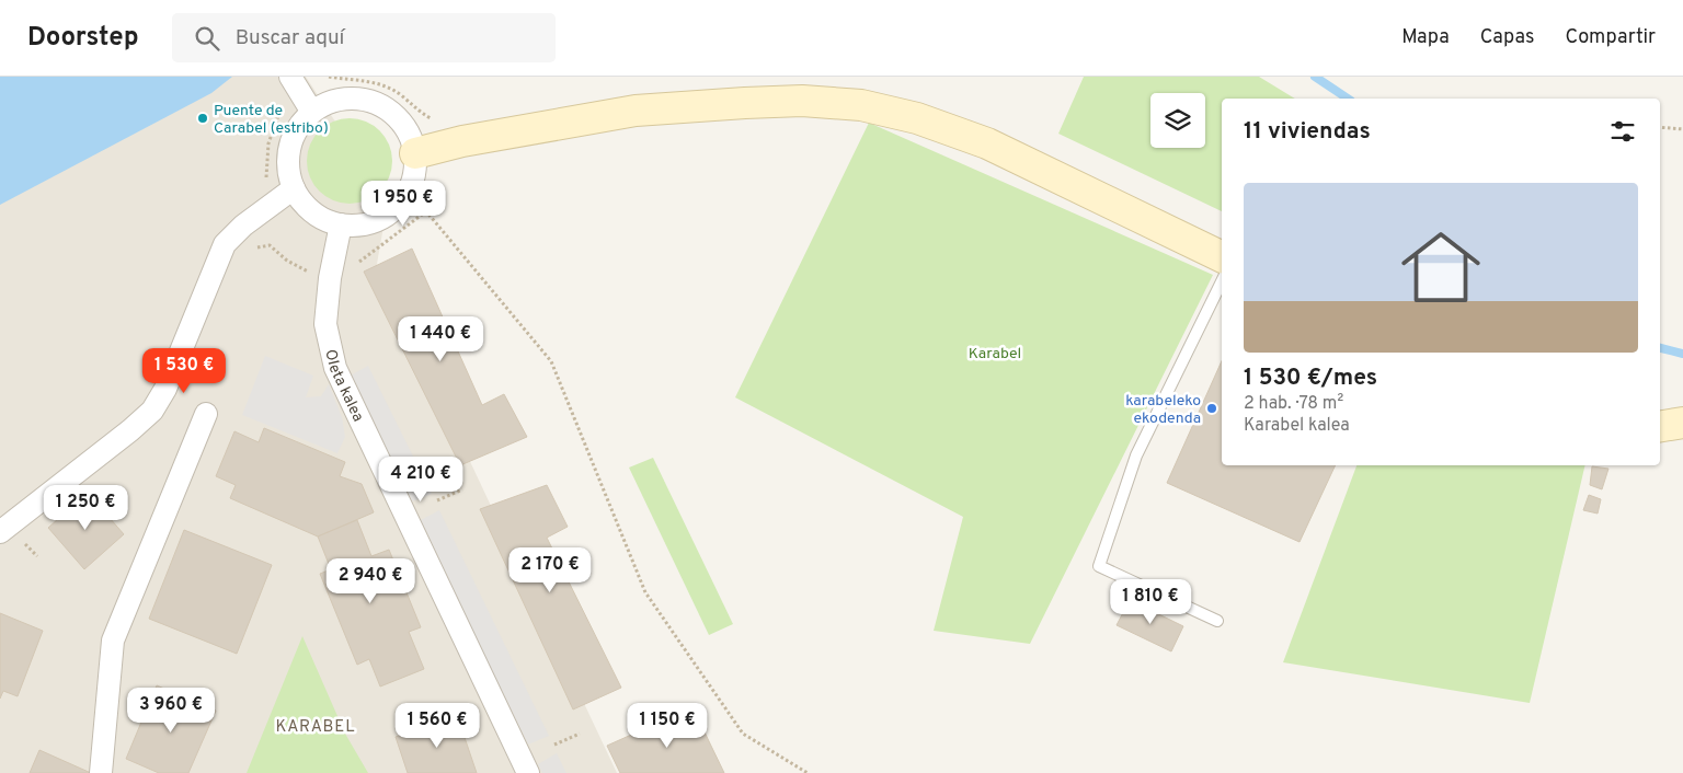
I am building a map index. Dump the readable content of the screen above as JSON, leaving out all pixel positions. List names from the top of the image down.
{
  "streets": {
    "street": ["Oleta kalea"]
  },
  "districts": ["KARABEL"],
  "parks": ["Karabel"],
  "places": ["Puente de Carabel (estribo)", "karabeleko ekodenda"],
  "page": {
    "header": "Doorstep",
    "search": "Buscar aquí",
    "nav": ["Mapa", "Capas", "Compartir"],
    "heading": "11 viviendas",
    "list": [
      {
        "name": "1 530 €/mes",
        "note": "2 hab. · 78 m² · Karabel kalea"
      }
    ],
    "price": [
      "1 950 €",
      "1 440 €",
      "1 530 €",
      "4 210 €",
      "1 250 €",
      "2 170 €",
      "2 940 €",
      "1 810 €",
      "3 960 €",
      "1 560 €",
      "1 150 €"
    ]
  }
}
